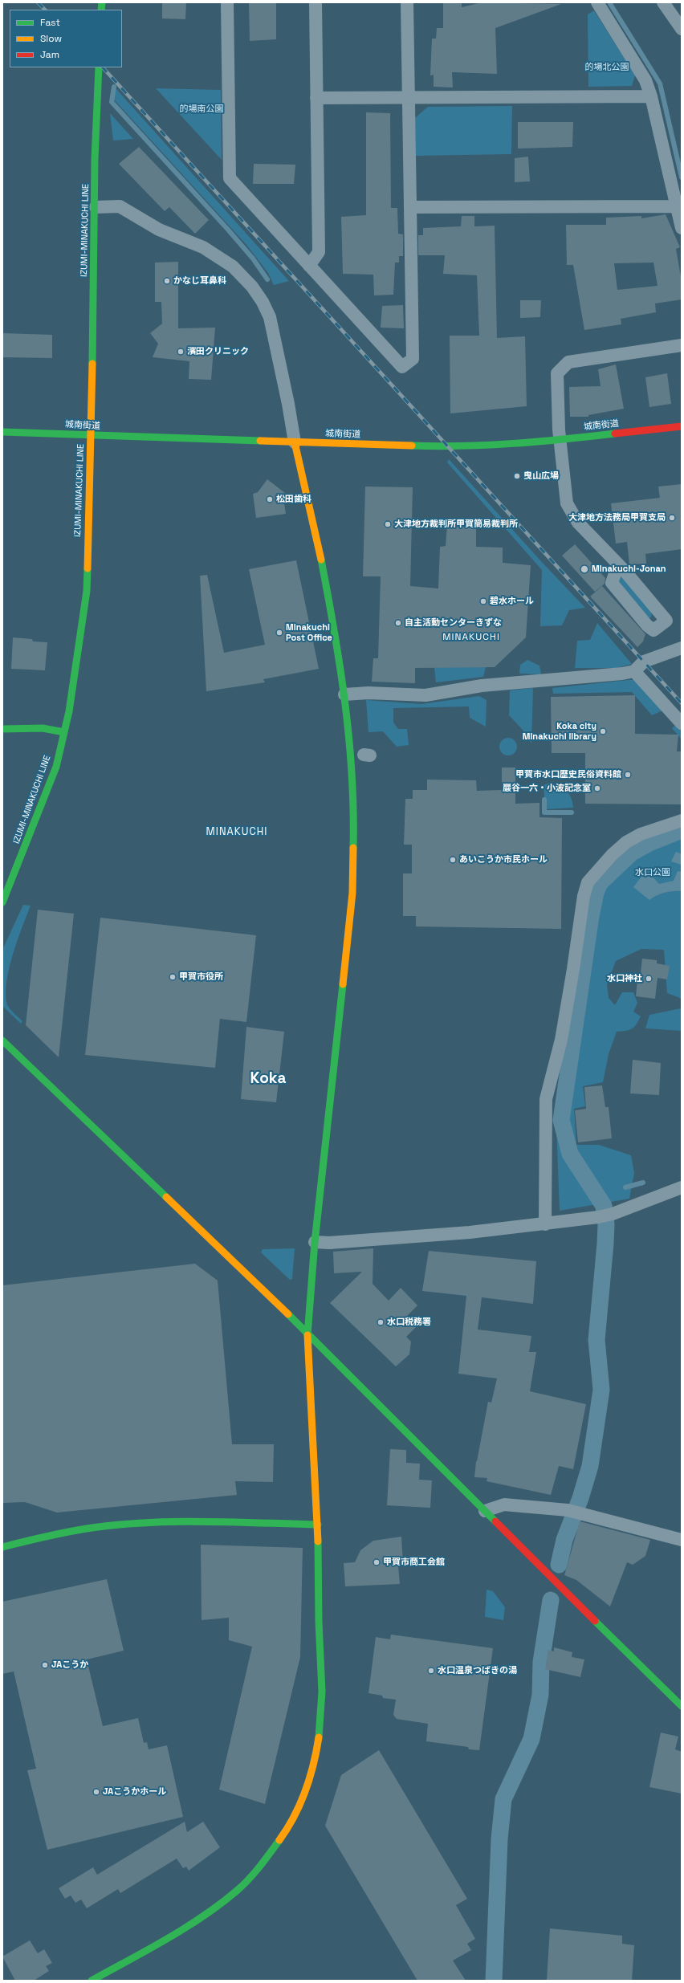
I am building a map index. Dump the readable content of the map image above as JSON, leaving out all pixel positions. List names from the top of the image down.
{
  "streets": {
    "street": ["IZUMI-MINAKUCHI LINE", "城南街道"]
  },
  "crossings": [
    ["IZUMI-MINAKUCHI LINE", "城南街道"]
  ],
  "districts": ["MINAKUCHI", "MINAKUCHI", "Koka"],
  "parks": ["的場北公園", "的場南公園", "水口公園"],
  "places": [
    "かなじ耳鼻科",
    "濱田クリニック",
    "曳山広場",
    "松田歯科",
    "大津地方法務局甲賀支局",
    "大津地方裁判所甲賀簡易裁判所",
    "Minakuchi-Jonan",
    "碧水ホール",
    "自主活動センターきずな",
    "Minakuchi Post Office",
    "Koka city Minakuchi library",
    "甲賀市水口歴史民俗資料館",
    "巖谷一六・小波記念室",
    "あいこうか市民ホール",
    "甲賀市役所",
    "水口神社",
    "水口税務署",
    "甲賀市商工会館",
    "JAこうか",
    "水口温泉つばきの湯",
    "JAこうかホール"
  ],
  "legend": ["Fast", "Slow", "Jam"]
}
